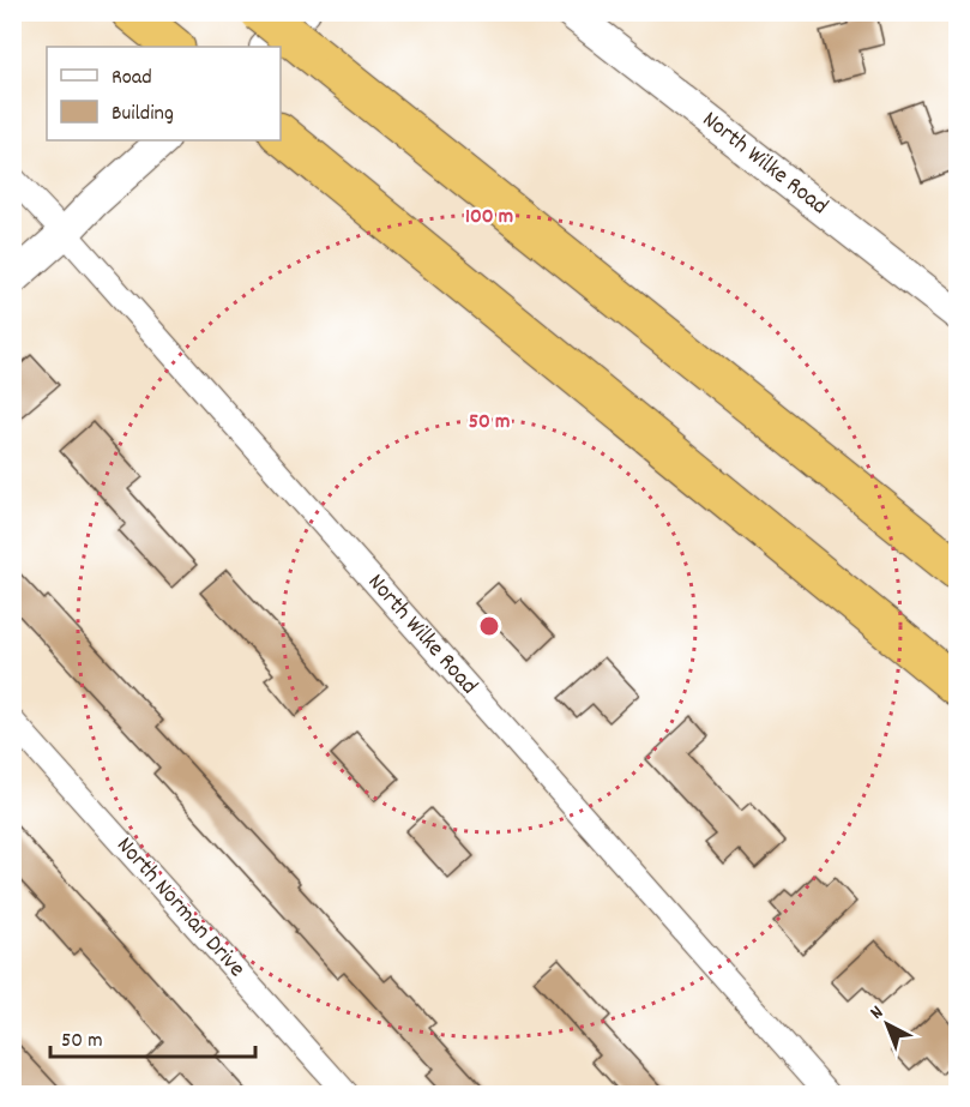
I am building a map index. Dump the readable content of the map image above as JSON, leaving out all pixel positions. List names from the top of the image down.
{
  "streets": {
    "street": ["North Wilke Road", "North Norman Drive"]
  },
  "legend": ["Road", "Building"],
  "scale_bar": "50 m",
  "north": "top left",
  "rings": ["100 m", "50 m"]
}
